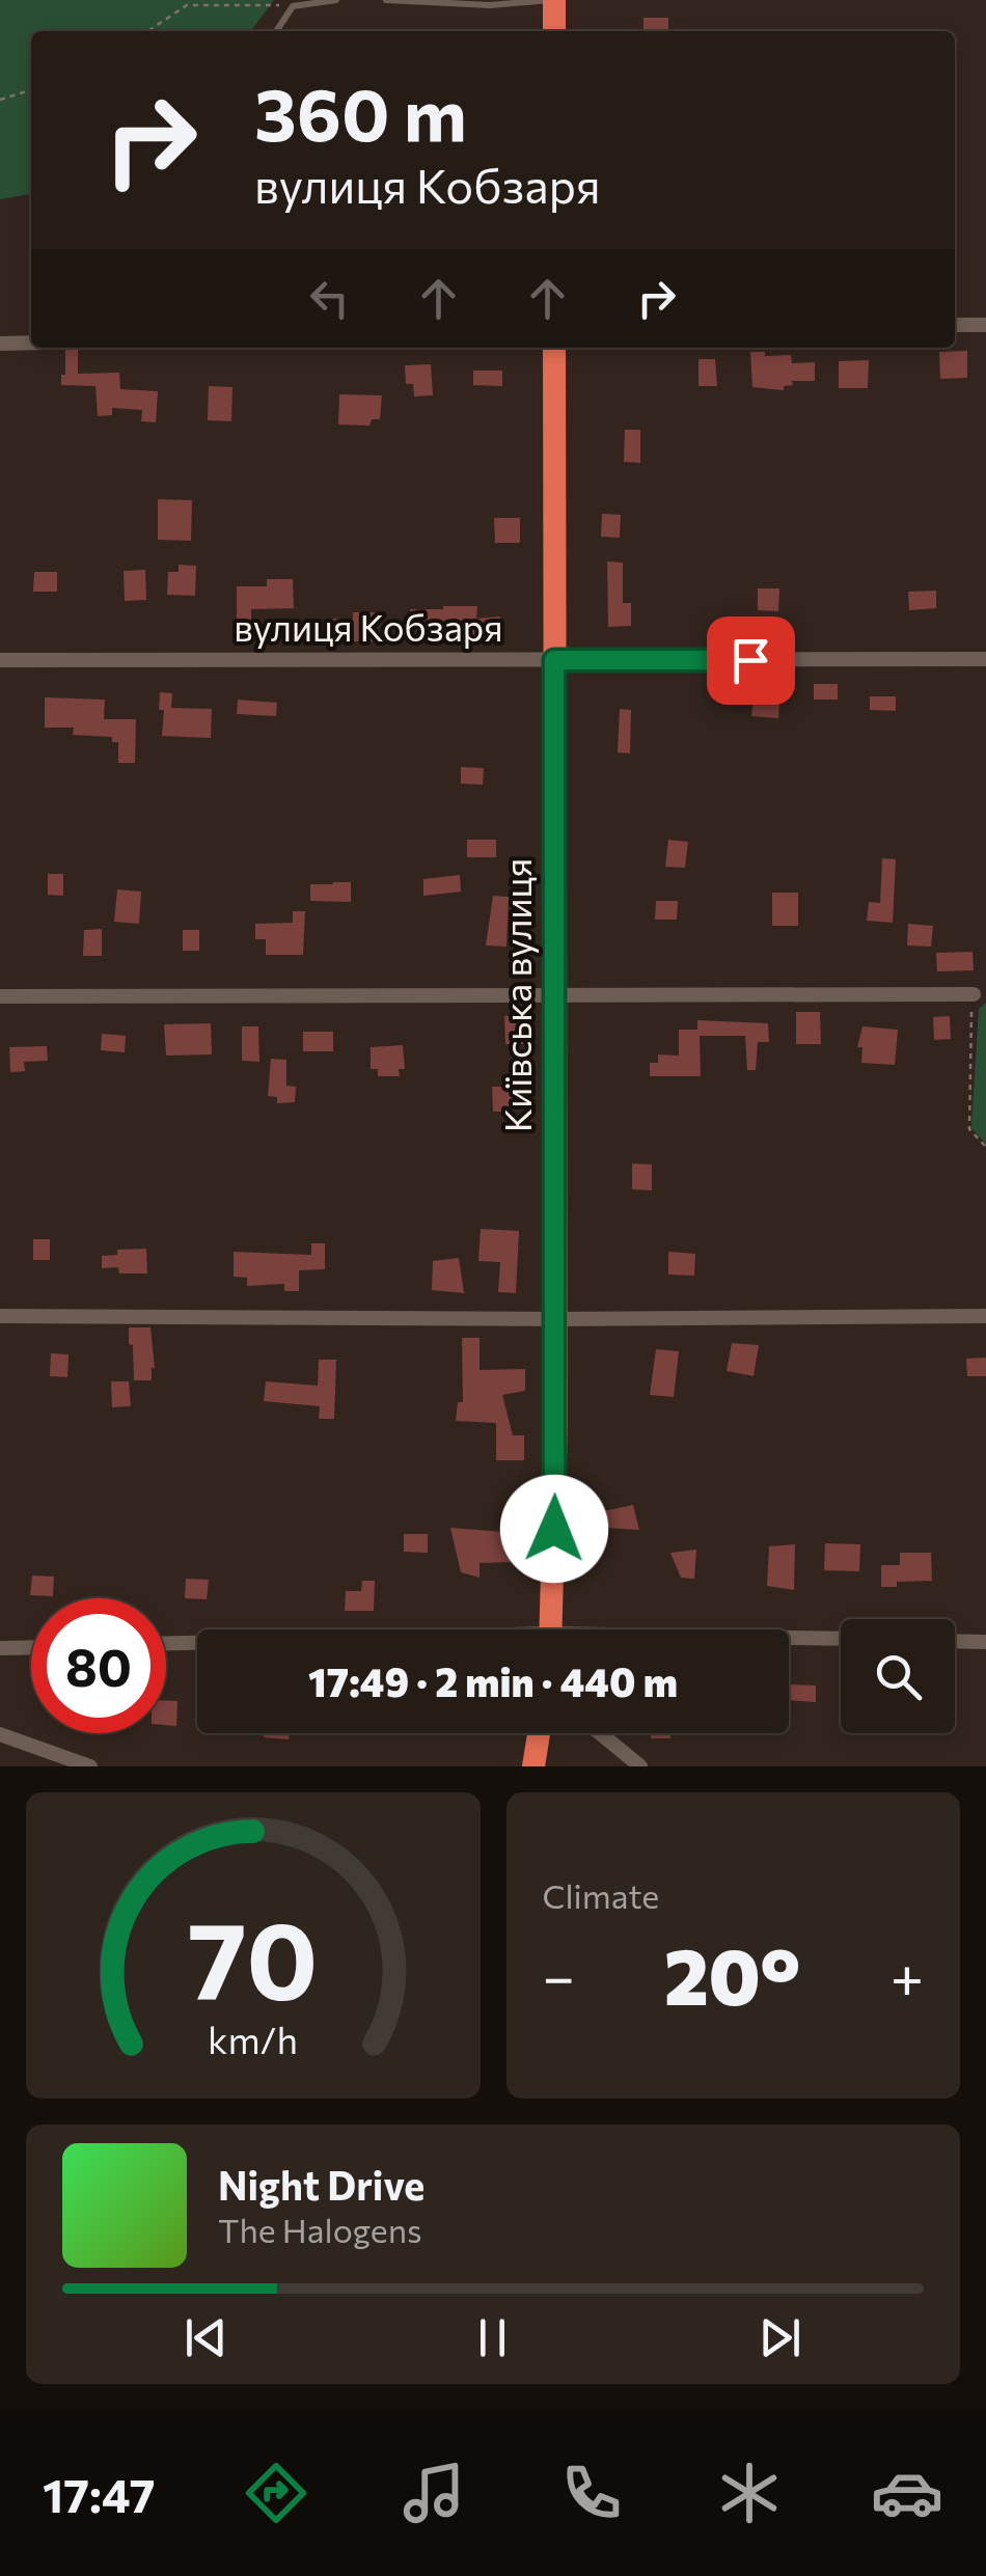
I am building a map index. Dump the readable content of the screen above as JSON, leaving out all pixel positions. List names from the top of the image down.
{
  "streets": {
    "highway": ["Київська вулиця"],
    "street": ["вулиця Кобзаря"]
  },
  "crossings": [
    ["вулиця Кобзаря", "Київська вулиця"]
  ],
  "page": {
    "turn": ["360 m", "вулиця Кобзаря"],
    "limit": "80",
    "trip": "17:49 · 2 min · 440 m",
    "tile": "Climate",
    "heat": ["−", "20°", "+"],
    "song": ["Night Drive", "The Halogens"],
    "tabs": "17:47",
    "gauge": ["70", "km/h"]
  }
}
